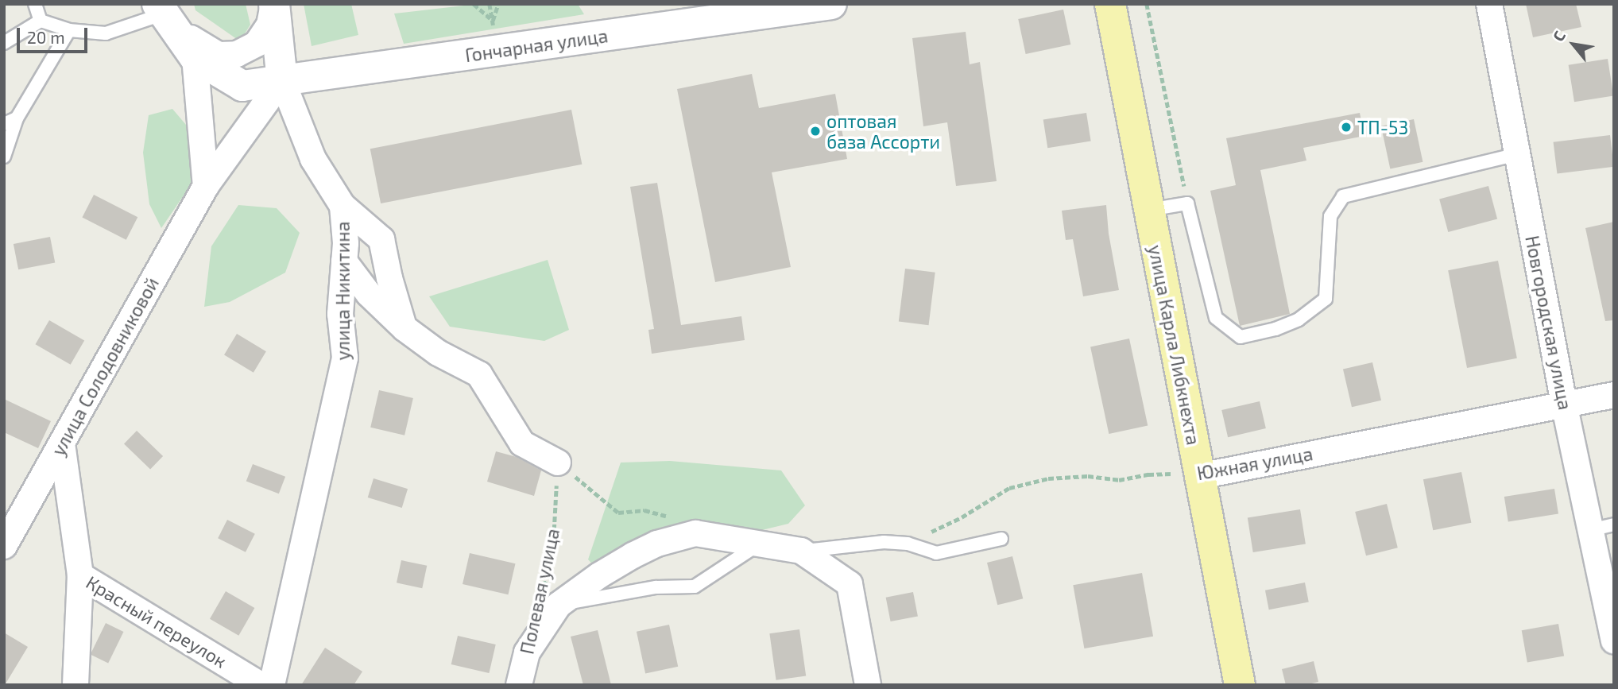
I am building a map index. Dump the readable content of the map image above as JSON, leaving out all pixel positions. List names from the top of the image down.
{
  "streets": {
    "main road": ["улица Карла Либкнехта"],
    "street": [
      "Гончарная улица",
      "улица Никитина",
      "Новгородская улица",
      "улица Солодовниковой",
      "Южная улица",
      "Полевая улица",
      "Красный переулок"
    ]
  },
  "crossings": [
    ["Гончарная улица", "улица Никитина"],
    ["Гончарная улица", "улица Солодовниковой"],
    ["улица Никитина", "улица Солодовниковой"],
    ["Новгородская улица", "Южная улица"],
    ["улица Карла Либкнехта", "Южная улица"],
    ["улица Солодовниковой", "Красный переулок"]
  ],
  "places": ["ТП-53", "оптовая база Ассорти"],
  "scale_bar": "20 m",
  "north": "top left"
}
